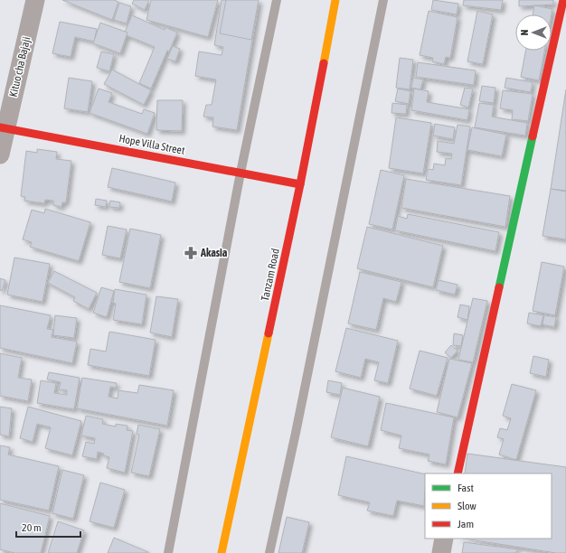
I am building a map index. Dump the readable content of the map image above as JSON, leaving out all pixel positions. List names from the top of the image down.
{
  "streets": {
    "main road": ["Hope Villa Street", "Tanzam Road"],
    "street": ["Kituo cha Bajaji"]
  },
  "crossings": [
    ["Kituo cha Bajaji", "Hope Villa Street"],
    ["Hope Villa Street", "Tanzam Road"]
  ],
  "places": {
    "pharmacy": ["Akasia"]
  },
  "legend": ["Fast", "Slow", "Jam"],
  "scale_bar": "20 m",
  "north": "left"
}
